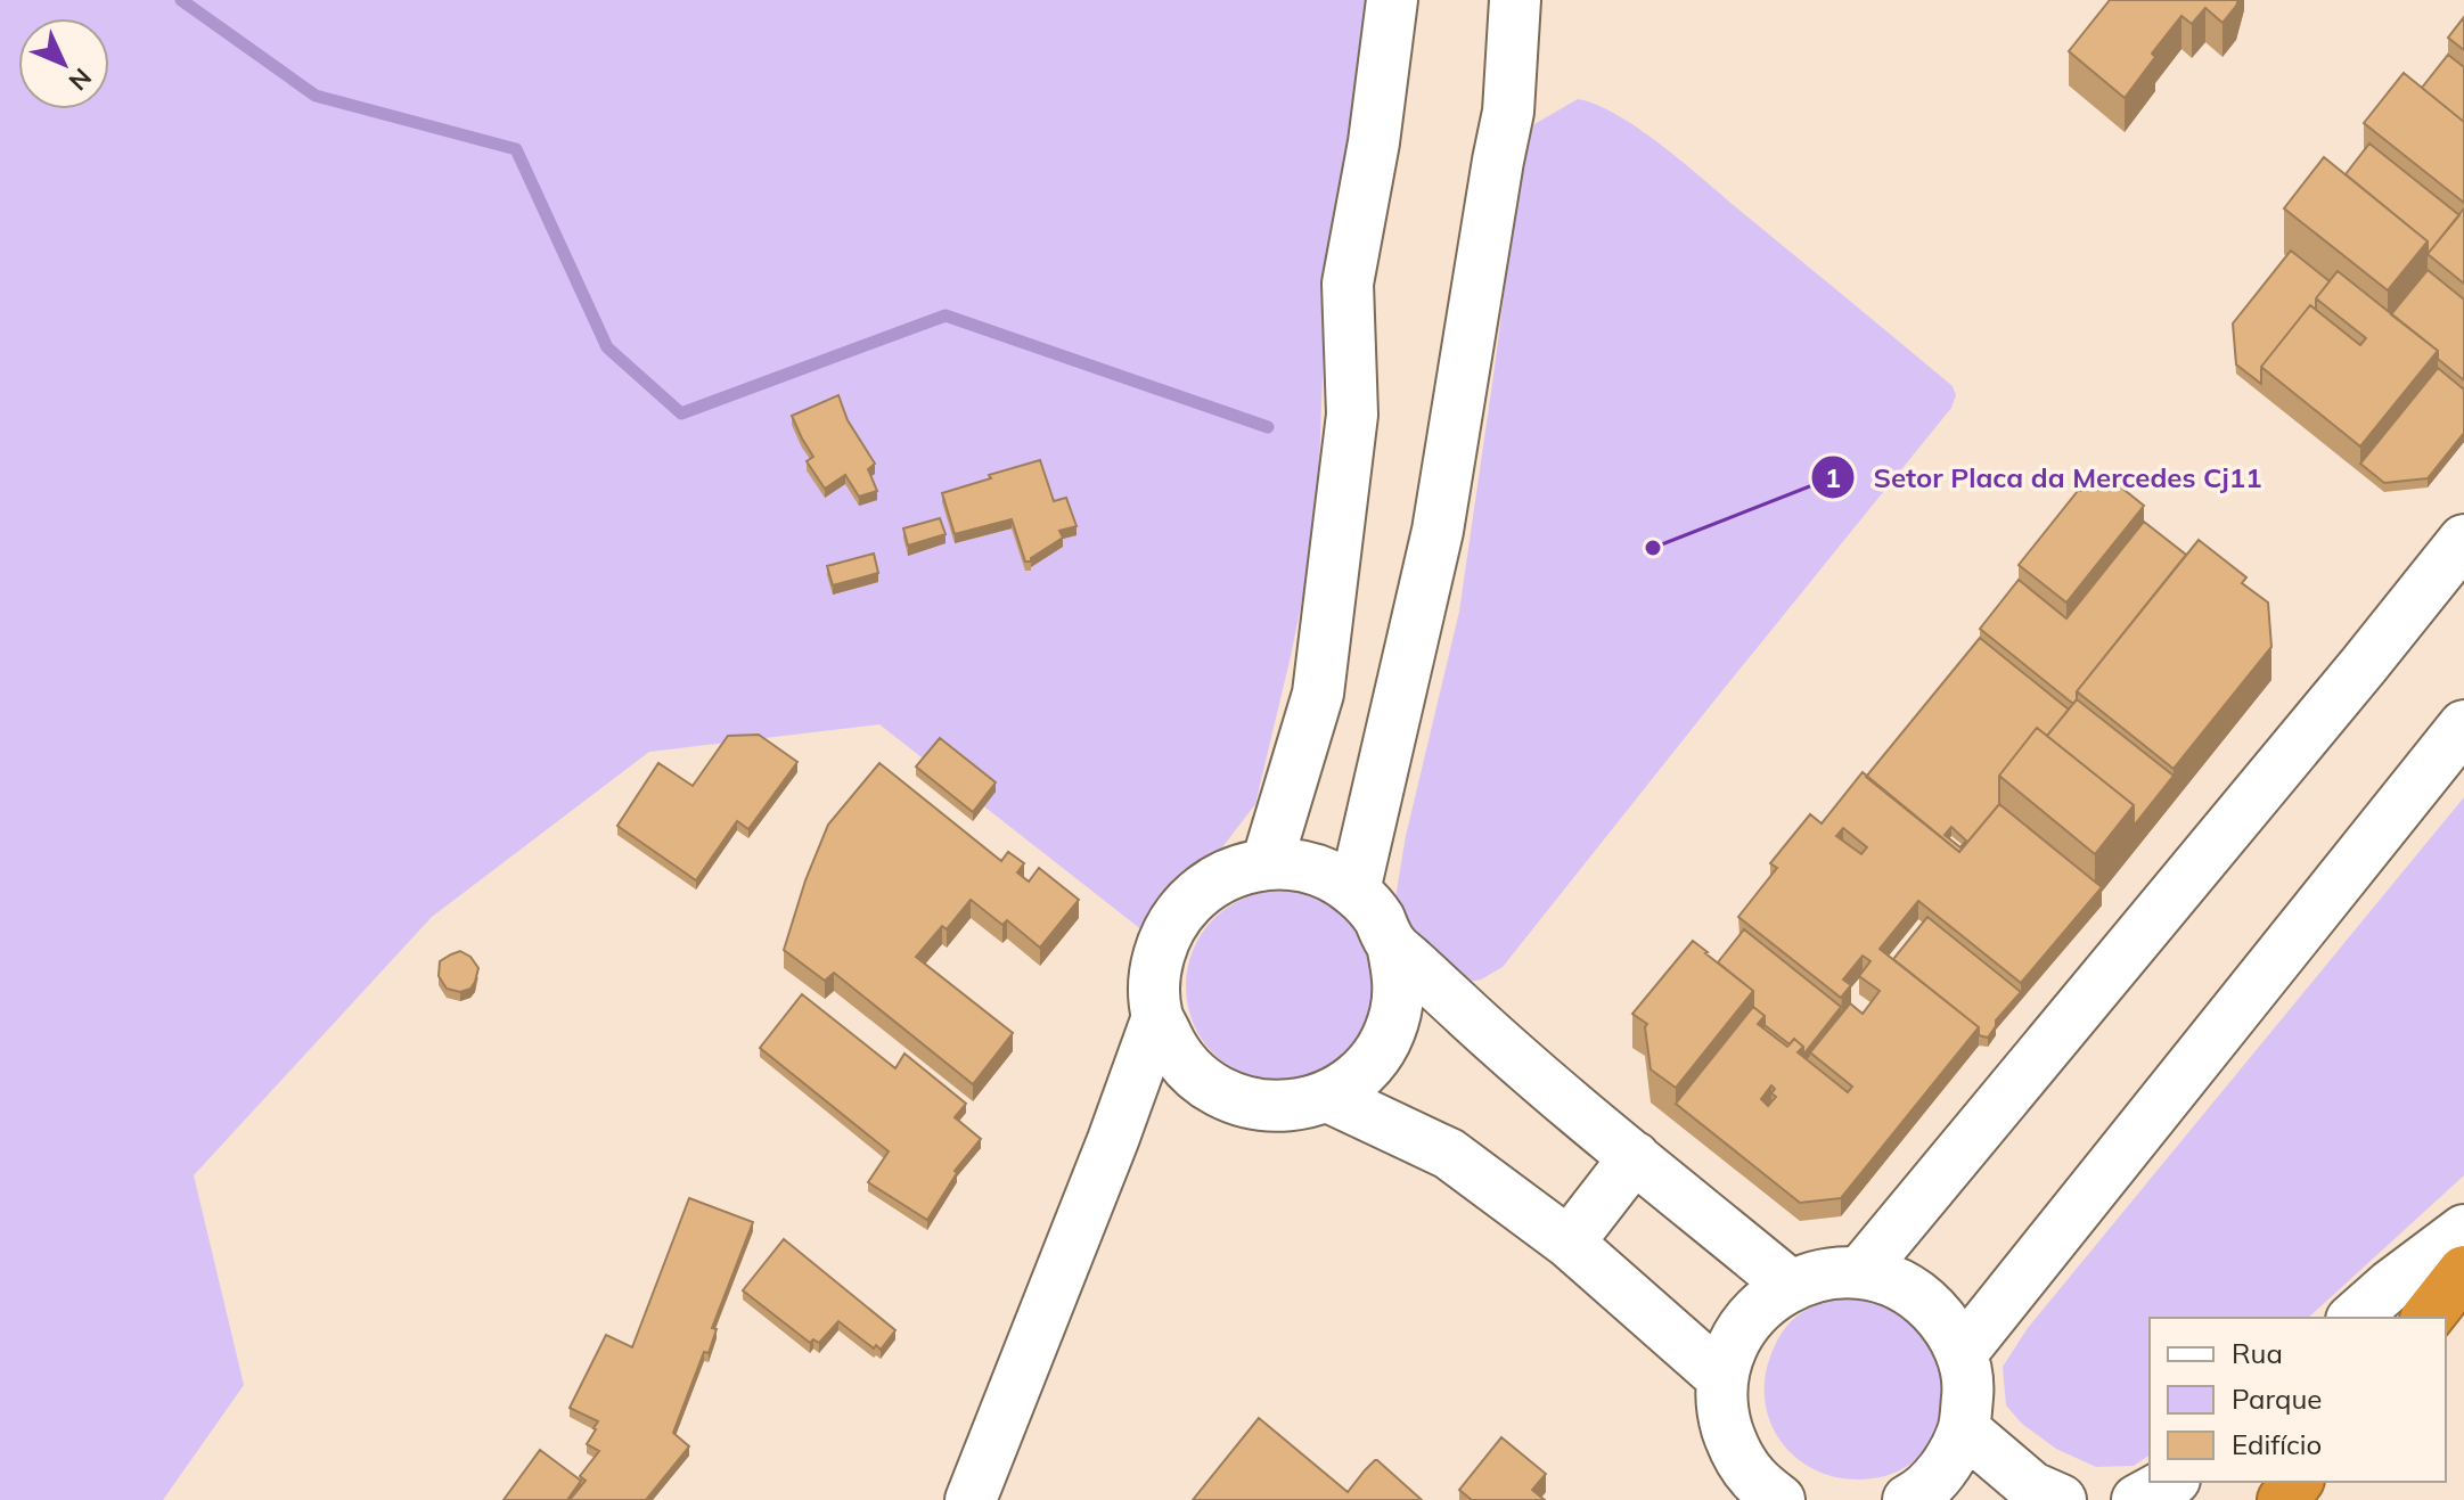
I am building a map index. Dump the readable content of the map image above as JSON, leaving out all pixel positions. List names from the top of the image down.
{
  "places": ["Setor Placa da Mercedes Cj11"],
  "legend": ["Rua", "Parque", "Edifício"],
  "north": "bottom right"
}
